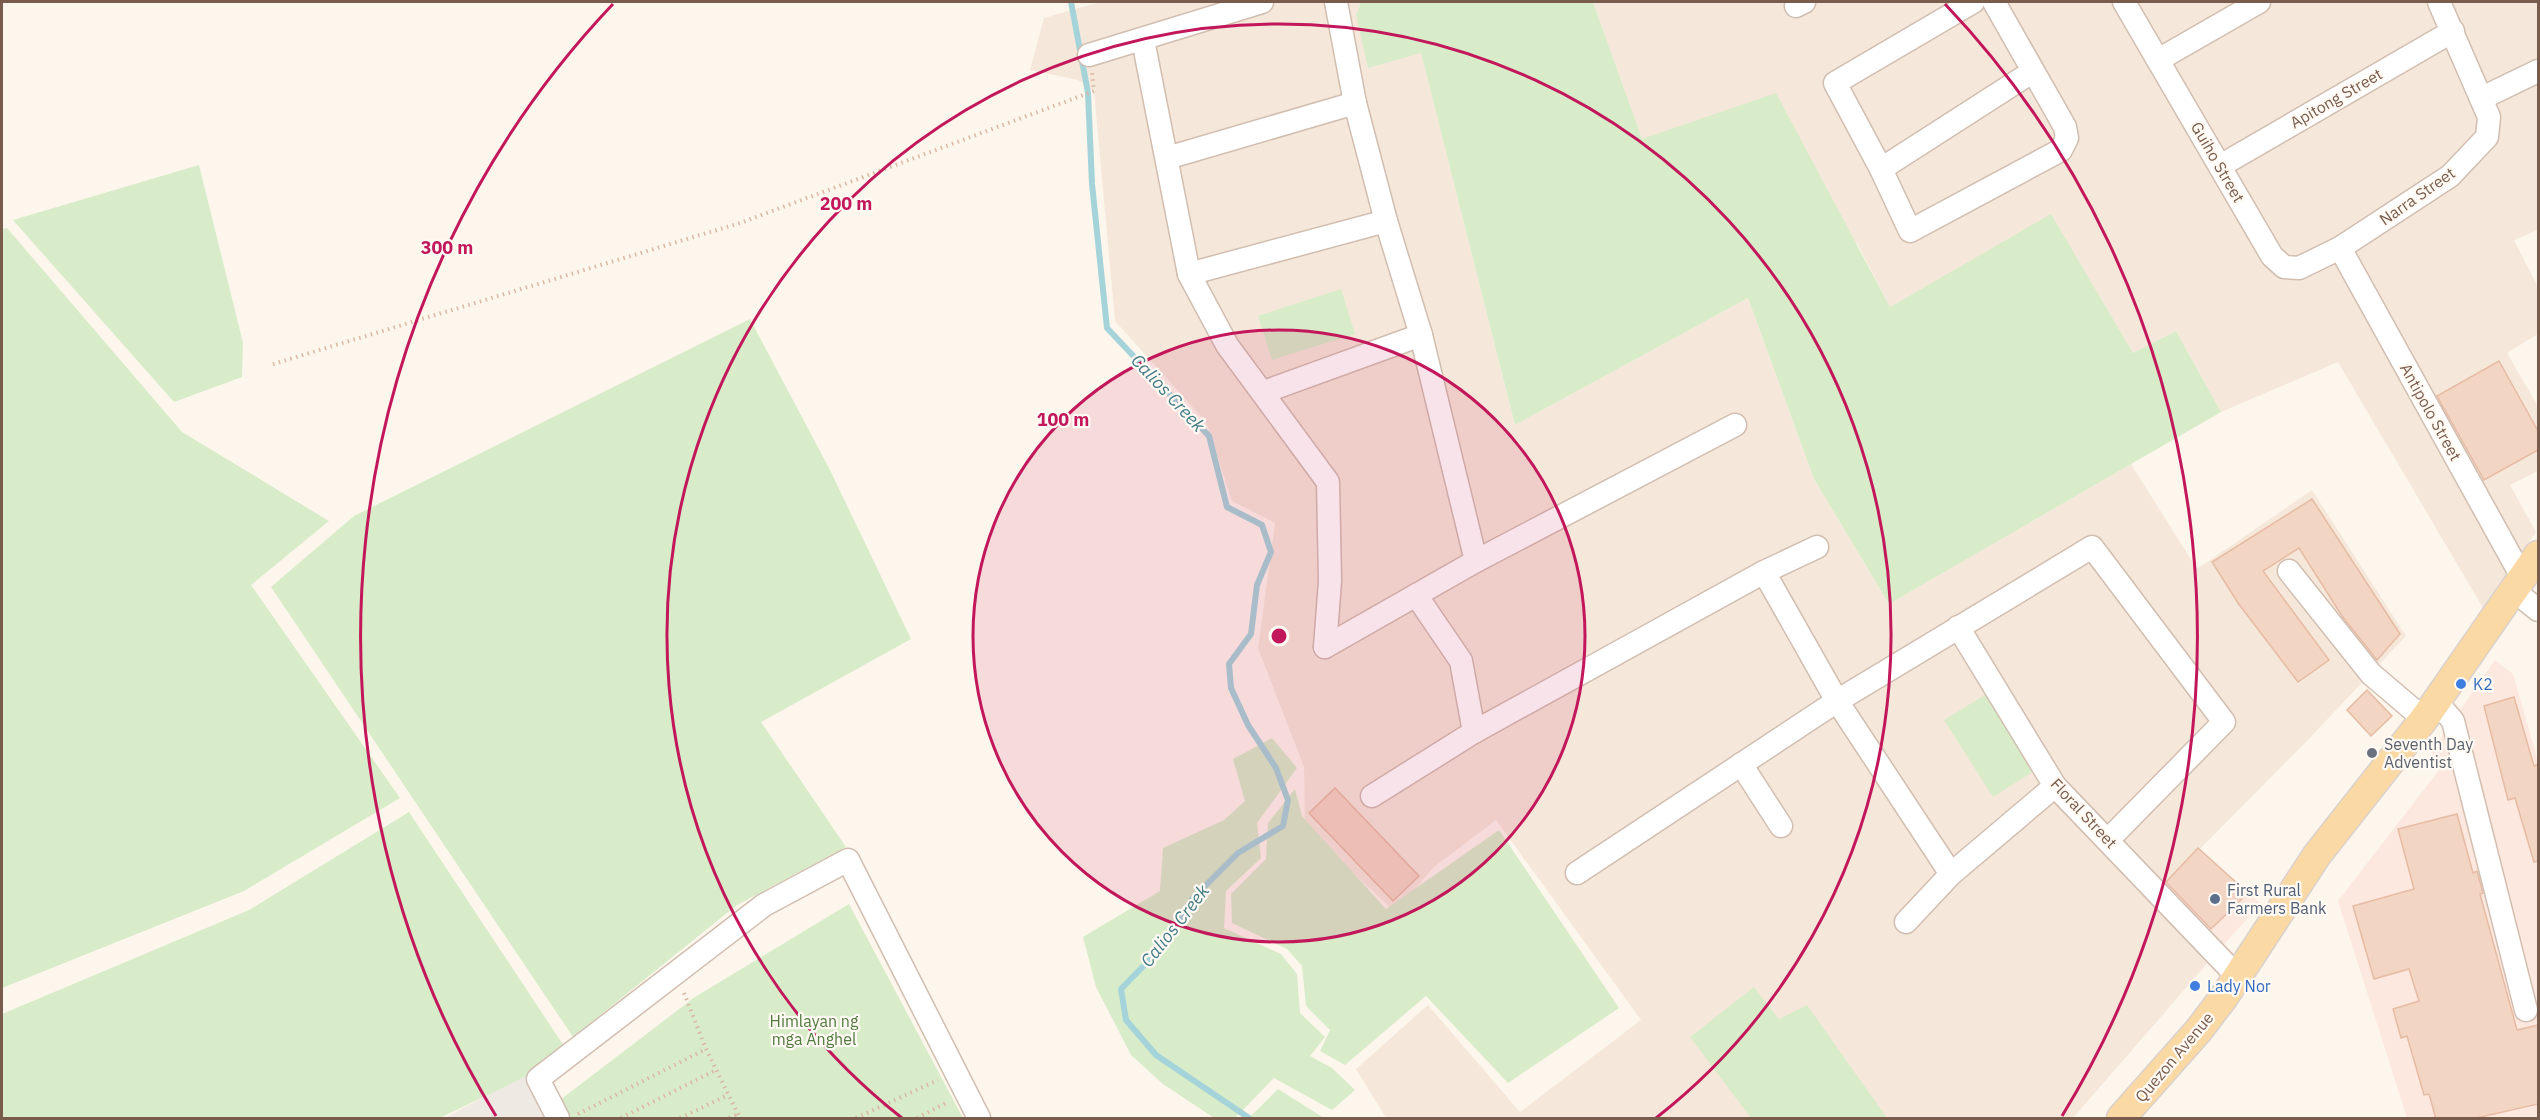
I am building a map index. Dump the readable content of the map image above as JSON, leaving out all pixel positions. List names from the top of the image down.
{
  "streets": {
    "main road": ["Quezon Avenue"],
    "street": [
      "Apitong Street",
      "Guiho Street",
      "Narra Street",
      "Antipolo Street",
      "Floral Street"
    ]
  },
  "crossings": [
    ["Apitong Street", "Guiho Street"],
    ["Apitong Street", "Narra Street"],
    ["Guiho Street", "Narra Street"],
    ["Guiho Street", "Antipolo Street"],
    ["Narra Street", "Antipolo Street"],
    ["Antipolo Street", "Quezon Avenue"],
    ["Floral Street", "Quezon Avenue"]
  ],
  "water": ["Calios Creek"],
  "parks": ["Himlayan ng mga Anghel"],
  "places": [
    "K2",
    "Seventh Day Adventist",
    "First Rural Farmers Bank",
    "Lady Nor"
  ],
  "rings": ["200 m", "300 m", "100 m"]
}
